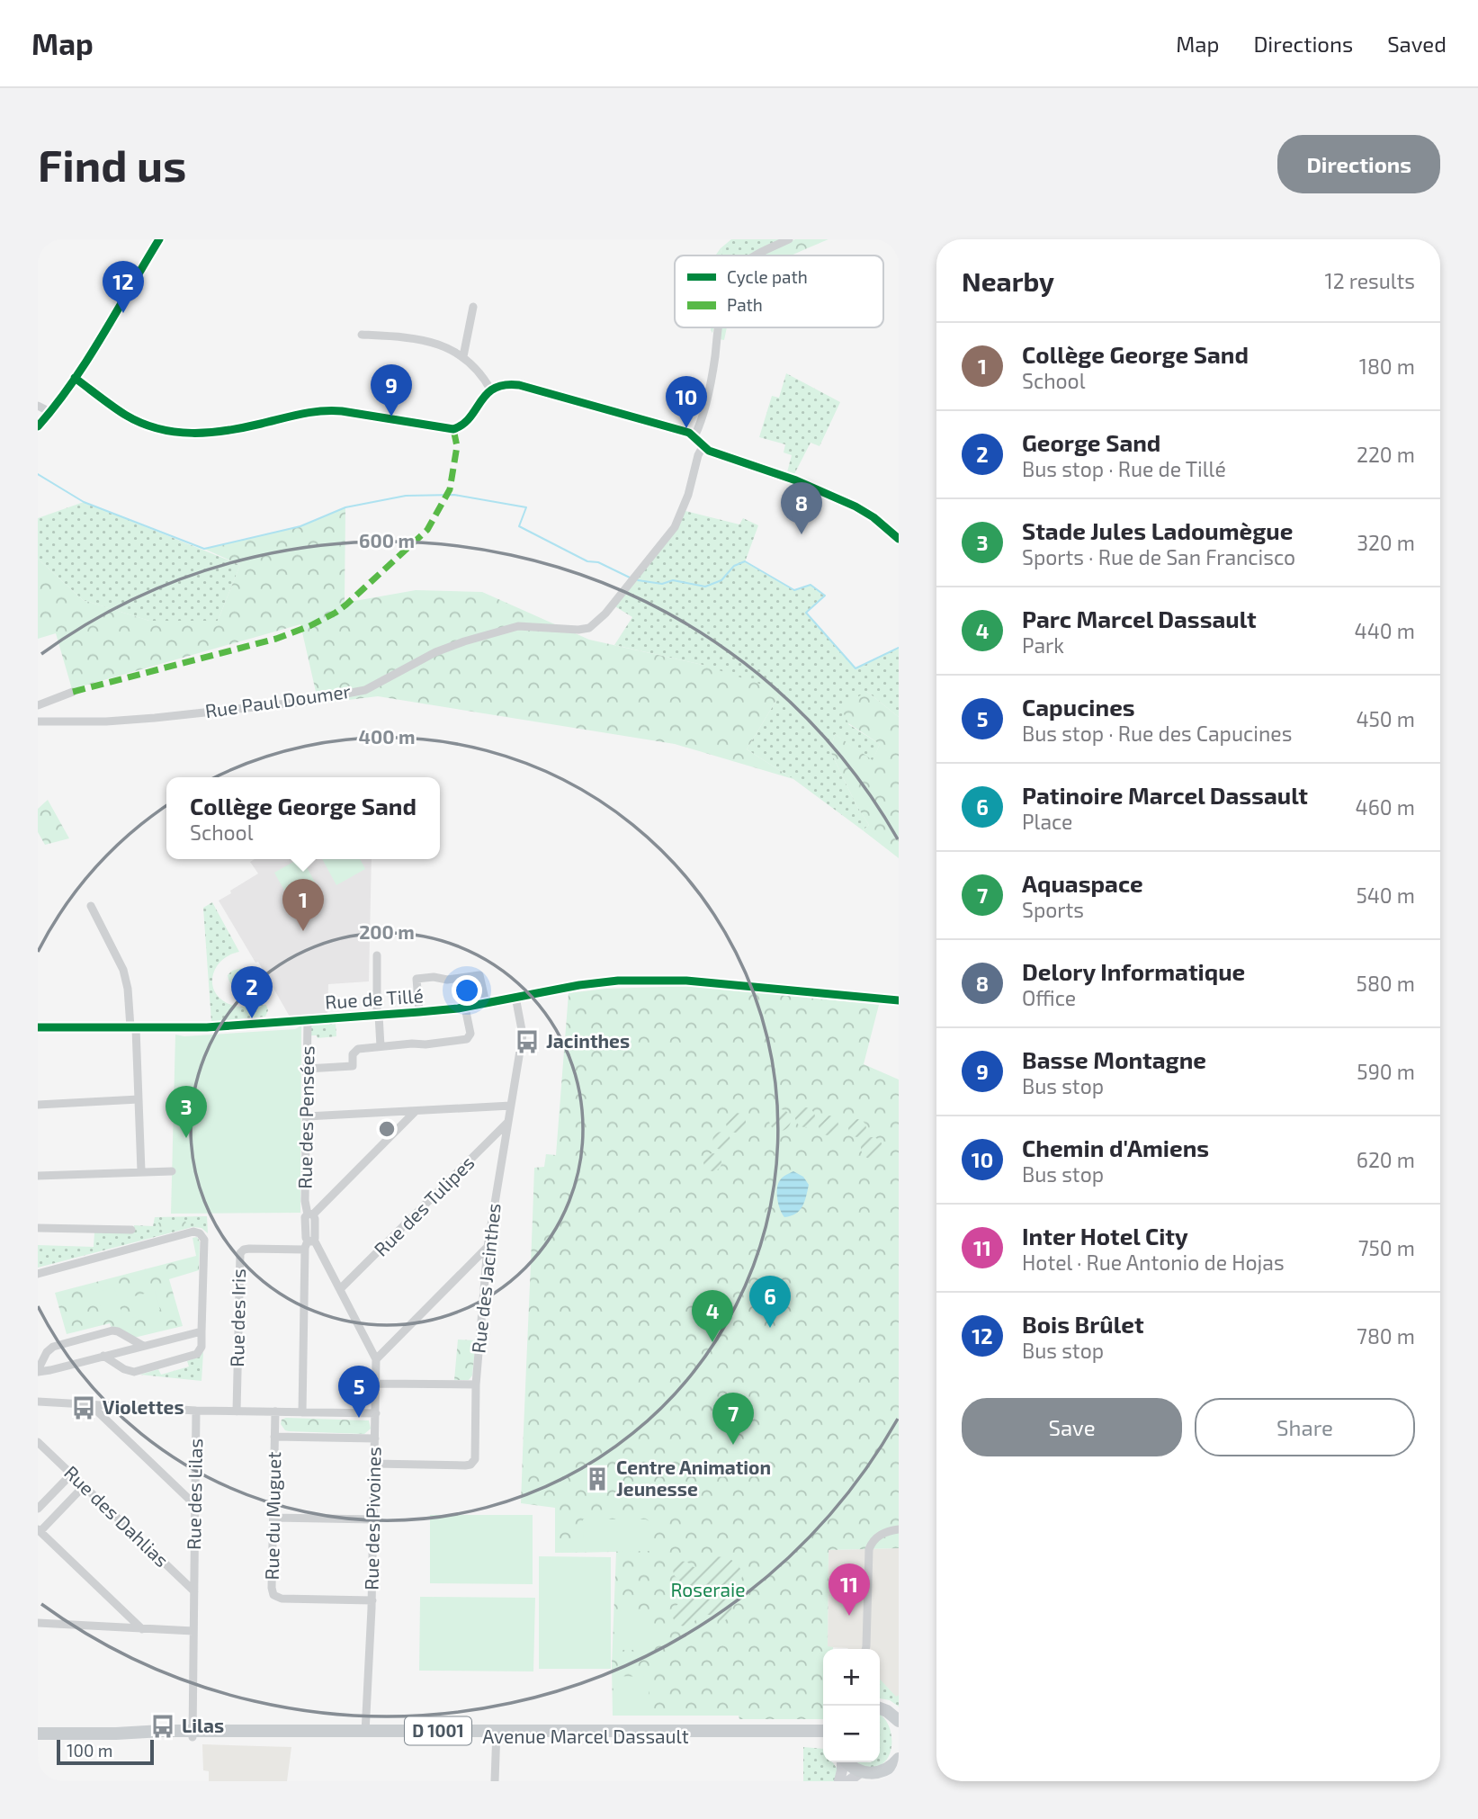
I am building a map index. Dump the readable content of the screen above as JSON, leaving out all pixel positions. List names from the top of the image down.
{
  "streets": {
    "main road": ["D 1001", "Avenue Marcel Dassault"],
    "street": [
      "Rue Paul Doumer",
      "Rue de Tillé",
      "Rue des Pensées",
      "Rue des Tulipes",
      "Rue des Jacinthes",
      "Rue des Iris",
      "Rue des Lilas",
      "Rue du Muguet",
      "Rue des Dahlias",
      "Rue des Pivoines"
    ]
  },
  "crossings": [
    ["Rue de Tillé", "Rue des Pensées"],
    ["Rue de Tillé", "Rue des Jacinthes"],
    ["Rue des Pensées", "Rue des Iris"],
    ["Rue des Pensées", "Rue des Pivoines"],
    ["Rue des Tulipes", "Rue des Jacinthes"],
    ["Rue des Tulipes", "Rue des Pivoines"],
    ["Rue des Jacinthes", "Rue des Pivoines"],
    ["Rue des Lilas", "Rue des Dahlias"],
    ["Rue des Lilas", "Avenue Marcel Dassault"],
    ["Rue du Muguet", "Rue des Pivoines"],
    ["Rue des Pivoines", "Avenue Marcel Dassault"]
  ],
  "parks": ["Roseraie"],
  "places": {
    "bus stop": ["Jacinthes", "Violettes", "Lilas"],
    "building": ["Centre Animation Jeunesse"]
  },
  "legend": ["Cycle path", "Path"],
  "scale_bar": "100 m",
  "page": {
    "header": "Map",
    "nav": ["Map", "Directions", "Saved"],
    "buttons": [
      "Directions",
      ["Save", "Share"]
    ],
    "title": "Find us",
    "heading": ["Nearby", "12 results"],
    "pins": [
      "12",
      "9",
      "10",
      "8",
      "1",
      "2",
      "3",
      "6",
      "4",
      "5",
      "7",
      "11"
    ],
    "list": [
      {
        "mark": "1",
        "name": "Collège George Sand",
        "note": "School",
        "value": "180 m"
      },
      {
        "mark": "2",
        "name": "George Sand",
        "note": "Bus stop · Rue de Tillé",
        "value": "220 m"
      },
      {
        "mark": "3",
        "name": "Stade Jules Ladoumègue",
        "note": "Sports · Rue de San Francisco",
        "value": "320 m"
      },
      {
        "mark": "4",
        "name": "Parc Marcel Dassault",
        "note": "Park",
        "value": "440 m"
      },
      {
        "mark": "5",
        "name": "Capucines",
        "note": "Bus stop · Rue des Capucines",
        "value": "450 m"
      },
      {
        "mark": "6",
        "name": "Patinoire Marcel Dassault",
        "note": "Place",
        "value": "460 m"
      },
      {
        "mark": "7",
        "name": "Aquaspace",
        "note": "Sports",
        "value": "540 m"
      },
      {
        "mark": "8",
        "name": "Delory Informatique",
        "note": "Office",
        "value": "580 m"
      },
      {
        "mark": "9",
        "name": "Basse Montagne",
        "note": "Bus stop",
        "value": "590 m"
      },
      {
        "mark": "10",
        "name": "Chemin d'Amiens",
        "note": "Bus stop",
        "value": "620 m"
      },
      {
        "mark": "11",
        "name": "Inter Hotel City",
        "note": "Hotel · Rue Antonio de Hojas",
        "value": "750 m"
      },
      {
        "mark": "12",
        "name": "Bois Brûlet",
        "note": "Bus stop",
        "value": "780 m"
      }
    ],
    "popup": ["Collège George Sand", "School"],
    "map_buttons": ["+", "−"],
    "scale": "100 m"
  },
  "rings": ["600 m", "400 m", "200 m"]
}
